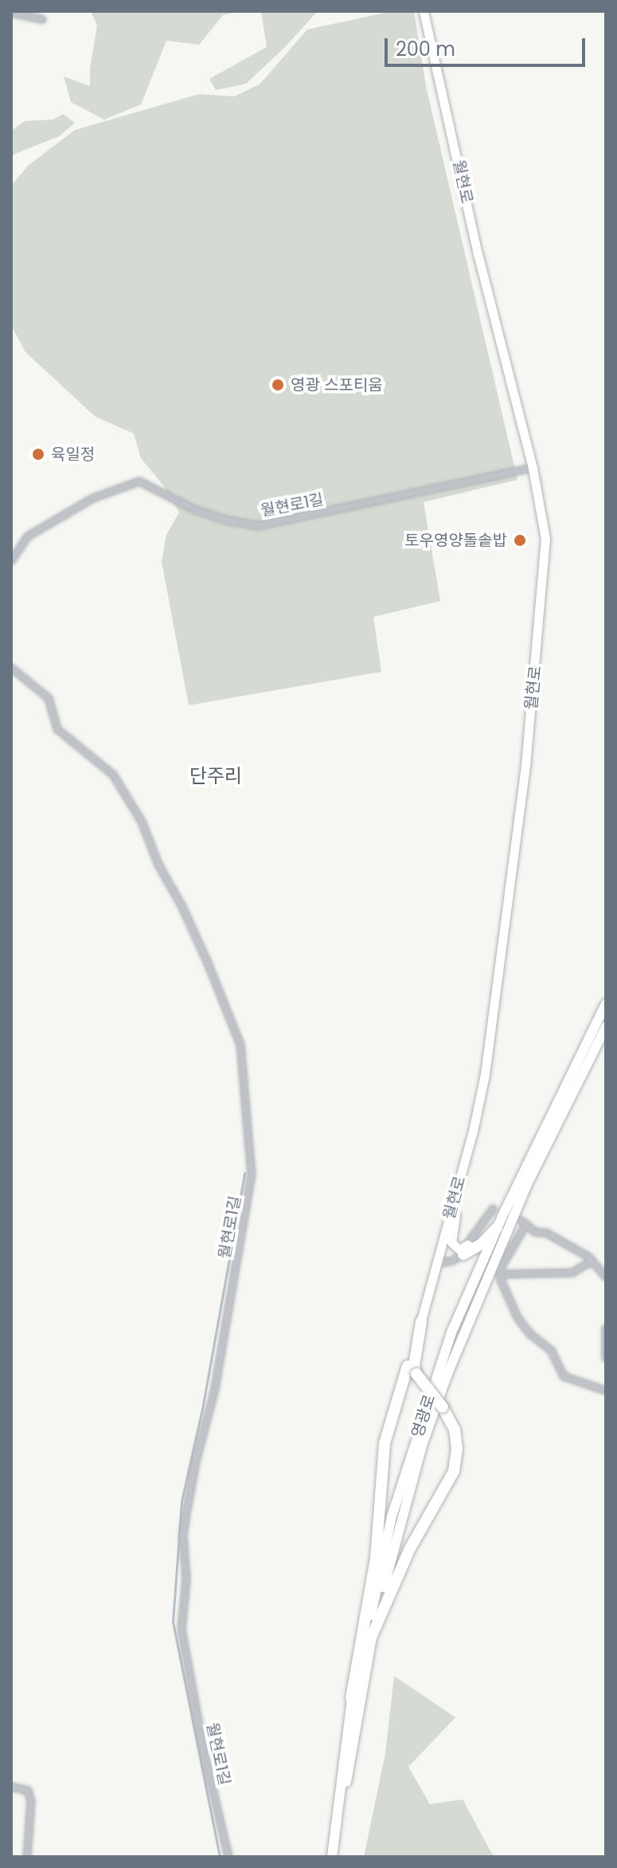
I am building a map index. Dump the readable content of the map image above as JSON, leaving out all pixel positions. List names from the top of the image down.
{
  "streets": {
    "main road": ["영광로"],
    "street": ["월현로", "월현로1길"]
  },
  "crossings": [
    ["월현로", "월현로1길"]
  ],
  "districts": ["단주리"],
  "places": ["영광 스포티움", "육일정", "토우영양돌솥밥"],
  "scale_bar": "200 m"
}
